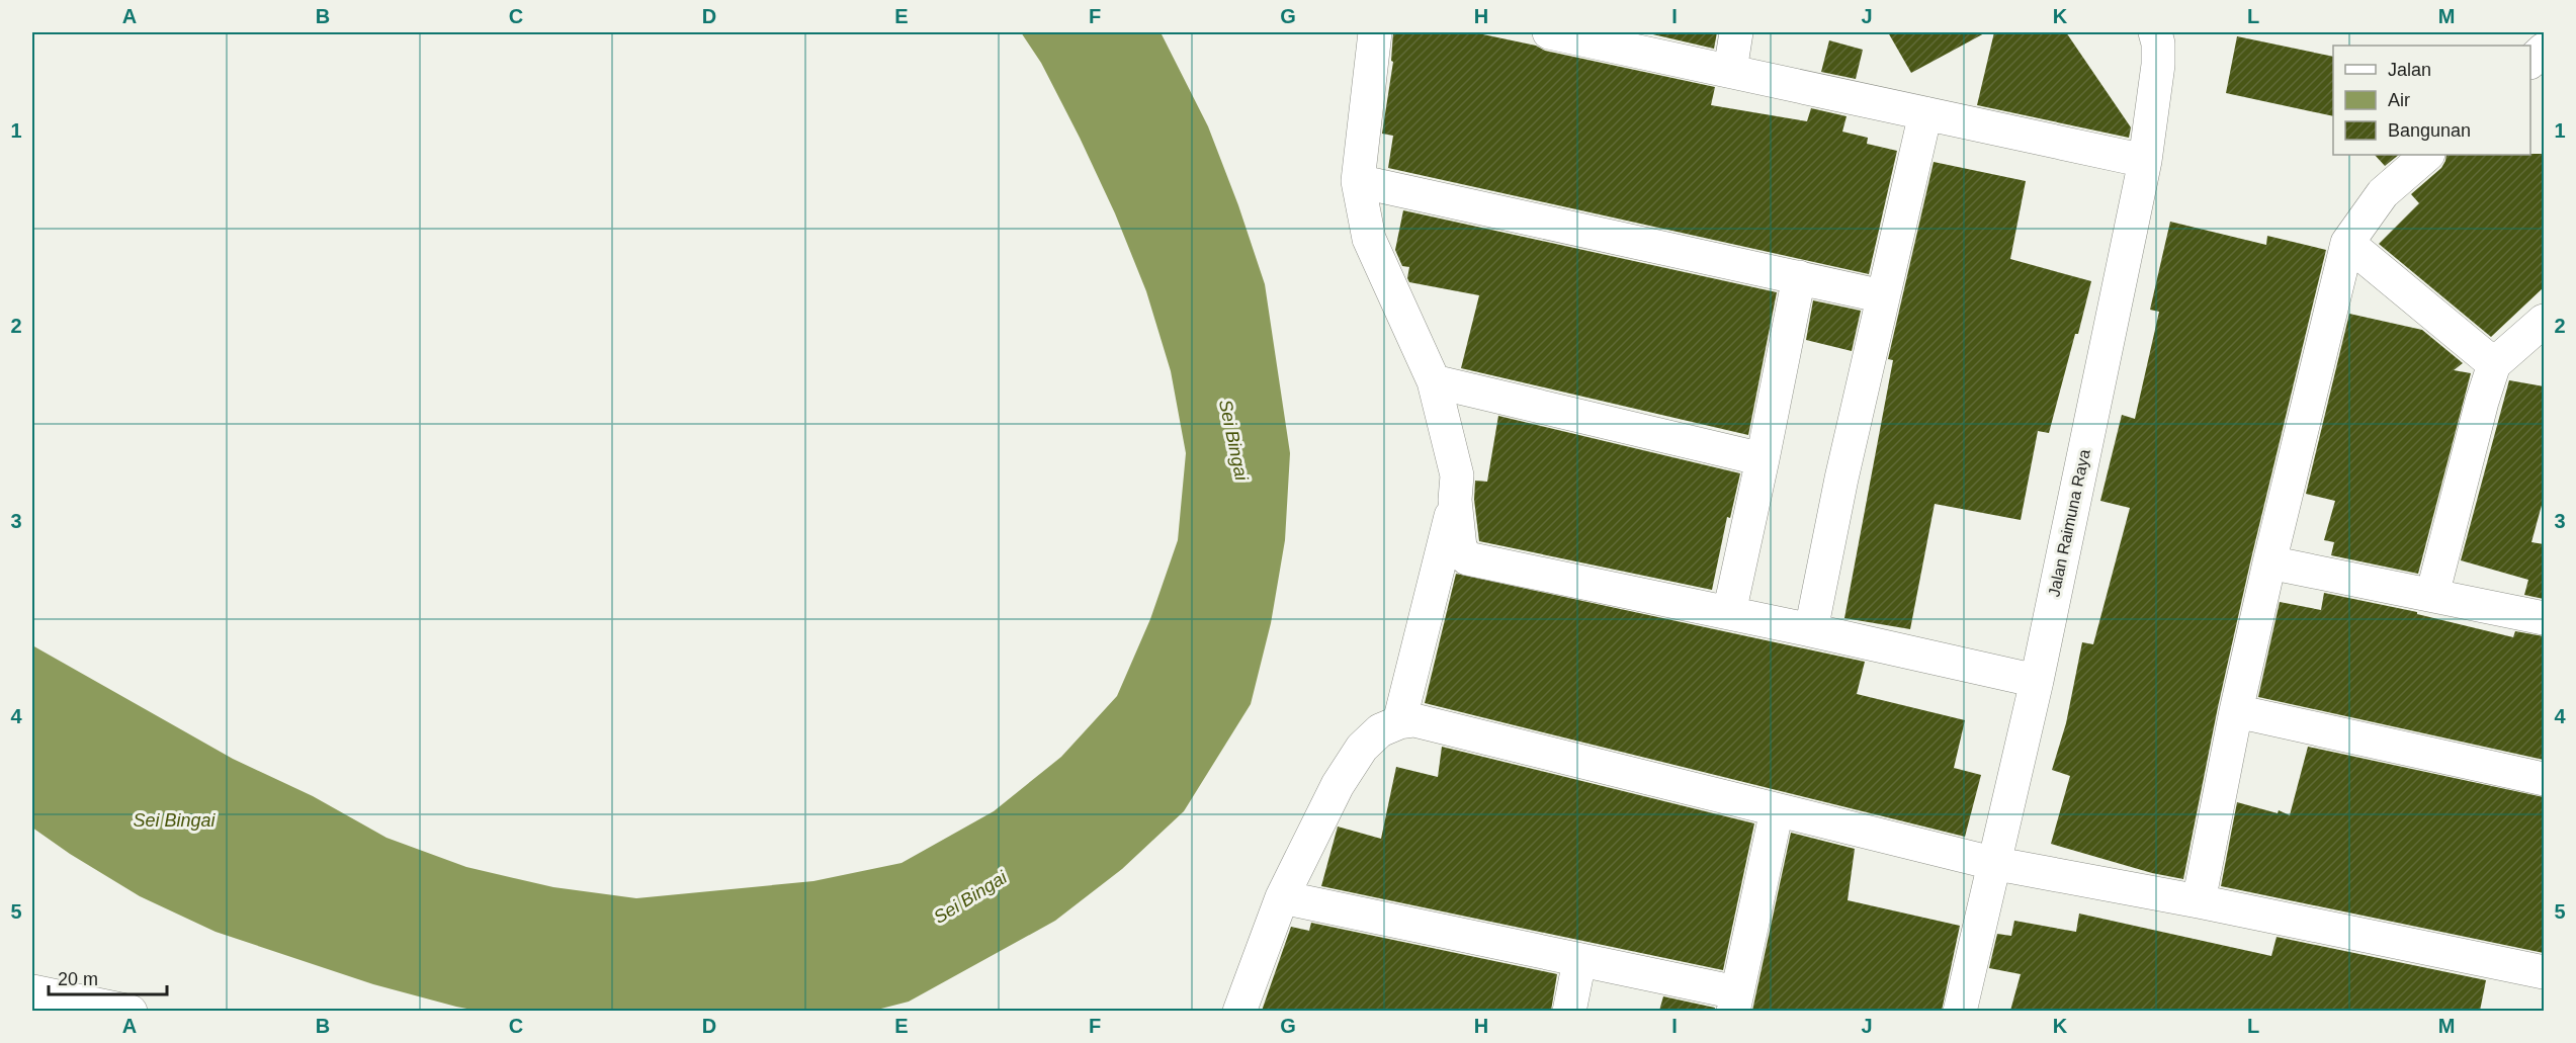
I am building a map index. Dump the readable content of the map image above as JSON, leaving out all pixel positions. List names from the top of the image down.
{
  "streets": {
    "street": ["Jalan Raimuna Raya"]
  },
  "water": ["Sei Bingai"],
  "legend": ["Jalan", "Air", "Bangunan"],
  "scale_bar": "20 m",
  "grid": {
    "columns": [
      "A",
      "B",
      "C",
      "D",
      "E",
      "F",
      "G",
      "H",
      "I",
      "J",
      "K",
      "L",
      "M"
    ],
    "rows": [
      "1",
      "2",
      "3",
      "4",
      "5"
    ]
  }
}
